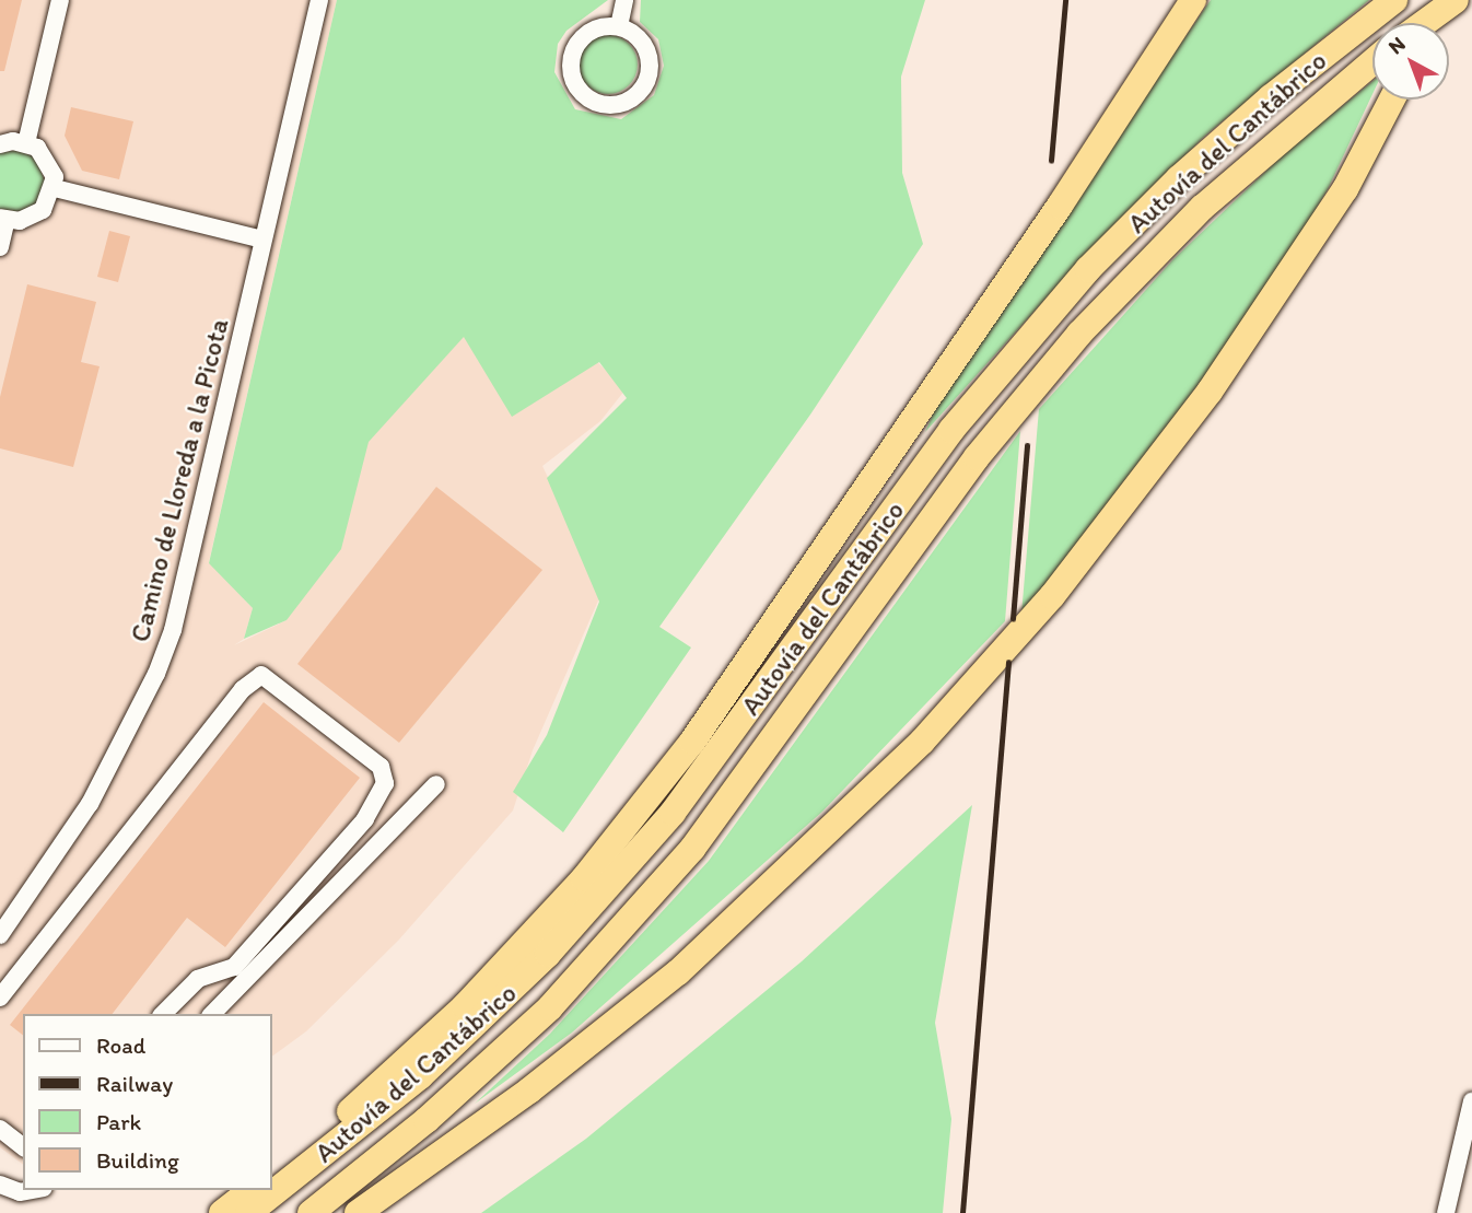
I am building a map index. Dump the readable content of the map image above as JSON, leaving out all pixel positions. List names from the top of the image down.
{
  "streets": {
    "highway": ["Autovía del Cantábrico"],
    "street": ["Camino de Lloreda a la Picota"]
  },
  "legend": [
    "Road",
    "Railway",
    "Park",
    "Building"
  ],
  "north": "top left"
}
